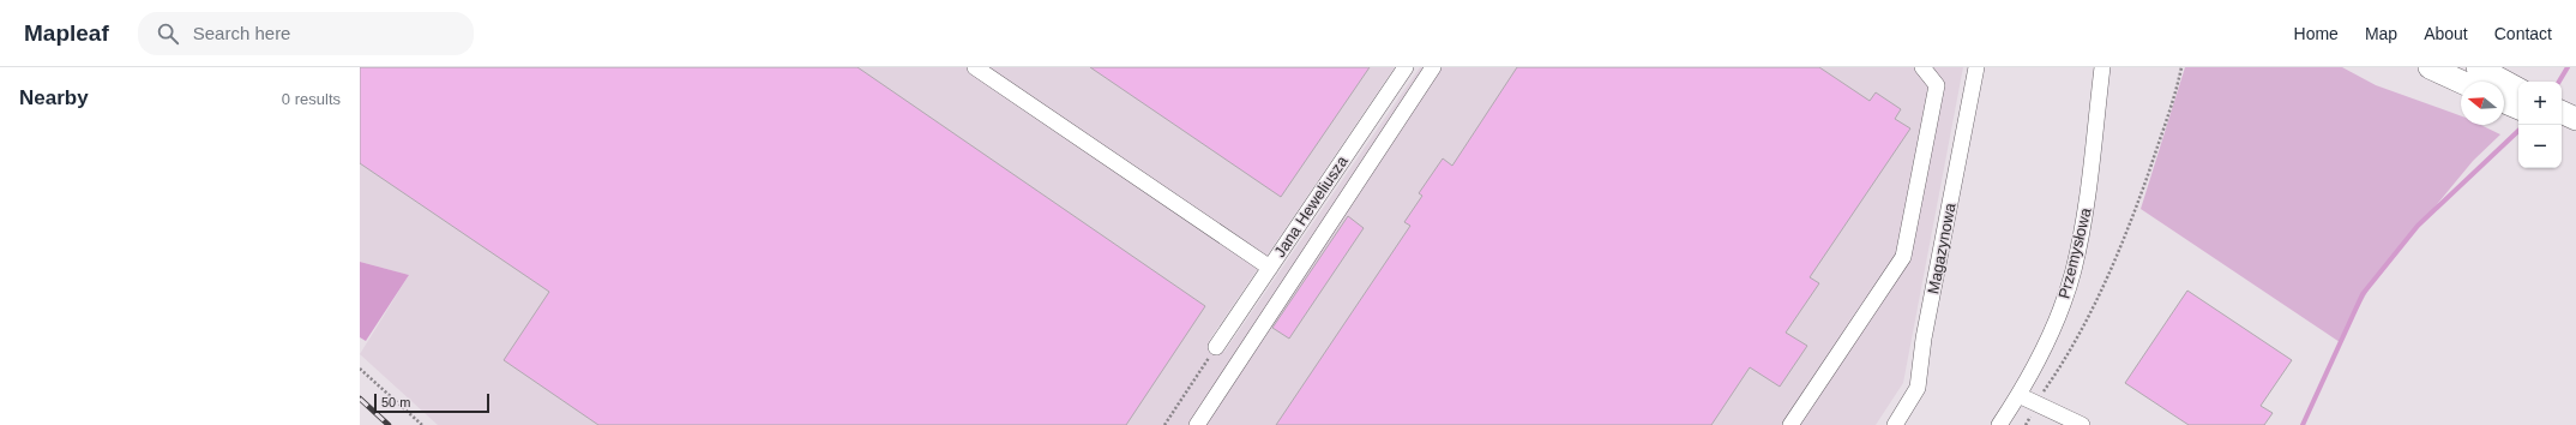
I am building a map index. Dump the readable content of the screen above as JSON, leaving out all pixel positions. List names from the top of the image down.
{
  "streets": {
    "street": ["Jana Heweliusza", "Magazynowa", "Przemysłowa"]
  },
  "scale_bar": "50 m",
  "north": "left",
  "page": {
    "header": "Mapleaf",
    "search": "Search here",
    "nav": [
      "Home",
      "Map",
      "About",
      "Contact"
    ],
    "heading": ["Nearby", "0 results"],
    "map_buttons": ["+", "−"],
    "scale": "50 m"
  }
}
